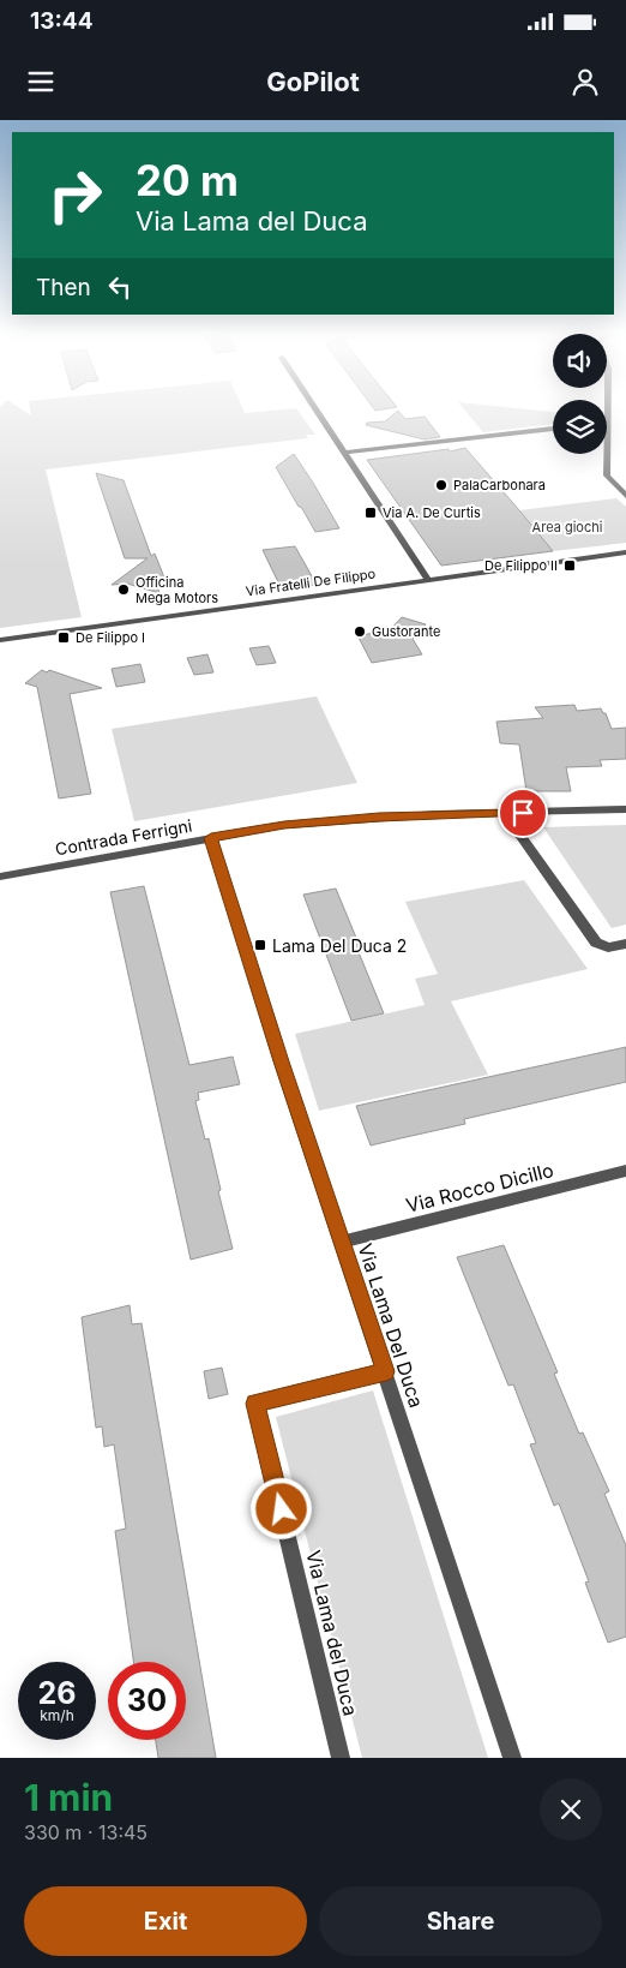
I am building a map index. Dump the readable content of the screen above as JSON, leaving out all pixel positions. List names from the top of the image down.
{
  "streets": {
    "street": [
      "Via Fratelli De Filippo",
      "Contrada Ferrigni",
      "Via Rocco Dicillo",
      "Via Lama Del Duca",
      "Via Lama del Duca"
    ]
  },
  "crossings": [
    ["Contrada Ferrigni", "Via Lama Del Duca"],
    ["Via Rocco Dicillo", "Via Lama Del Duca"],
    ["Via Lama Del Duca", "Via Lama del Duca"]
  ],
  "parks": ["Area giochi"],
  "places": {
    "other": ["PalaCarbonara", "Officina Mega Motors", "Gustorante"],
    "transit": [
      "Via A. De Curtis",
      "De Filippo II",
      "De Filippo I",
      "Lama Del Duca 2"
    ]
  },
  "page": {
    "status": "13:44",
    "header": "GoPilot",
    "turn": ["20 m", "Via Lama del Duca"],
    "then": "Then",
    "speed": "26 km/h",
    "limit": "30",
    "heading": ["1 min", "330 m · 13:45"],
    "buttons": ["Exit", "Share"]
  }
}
